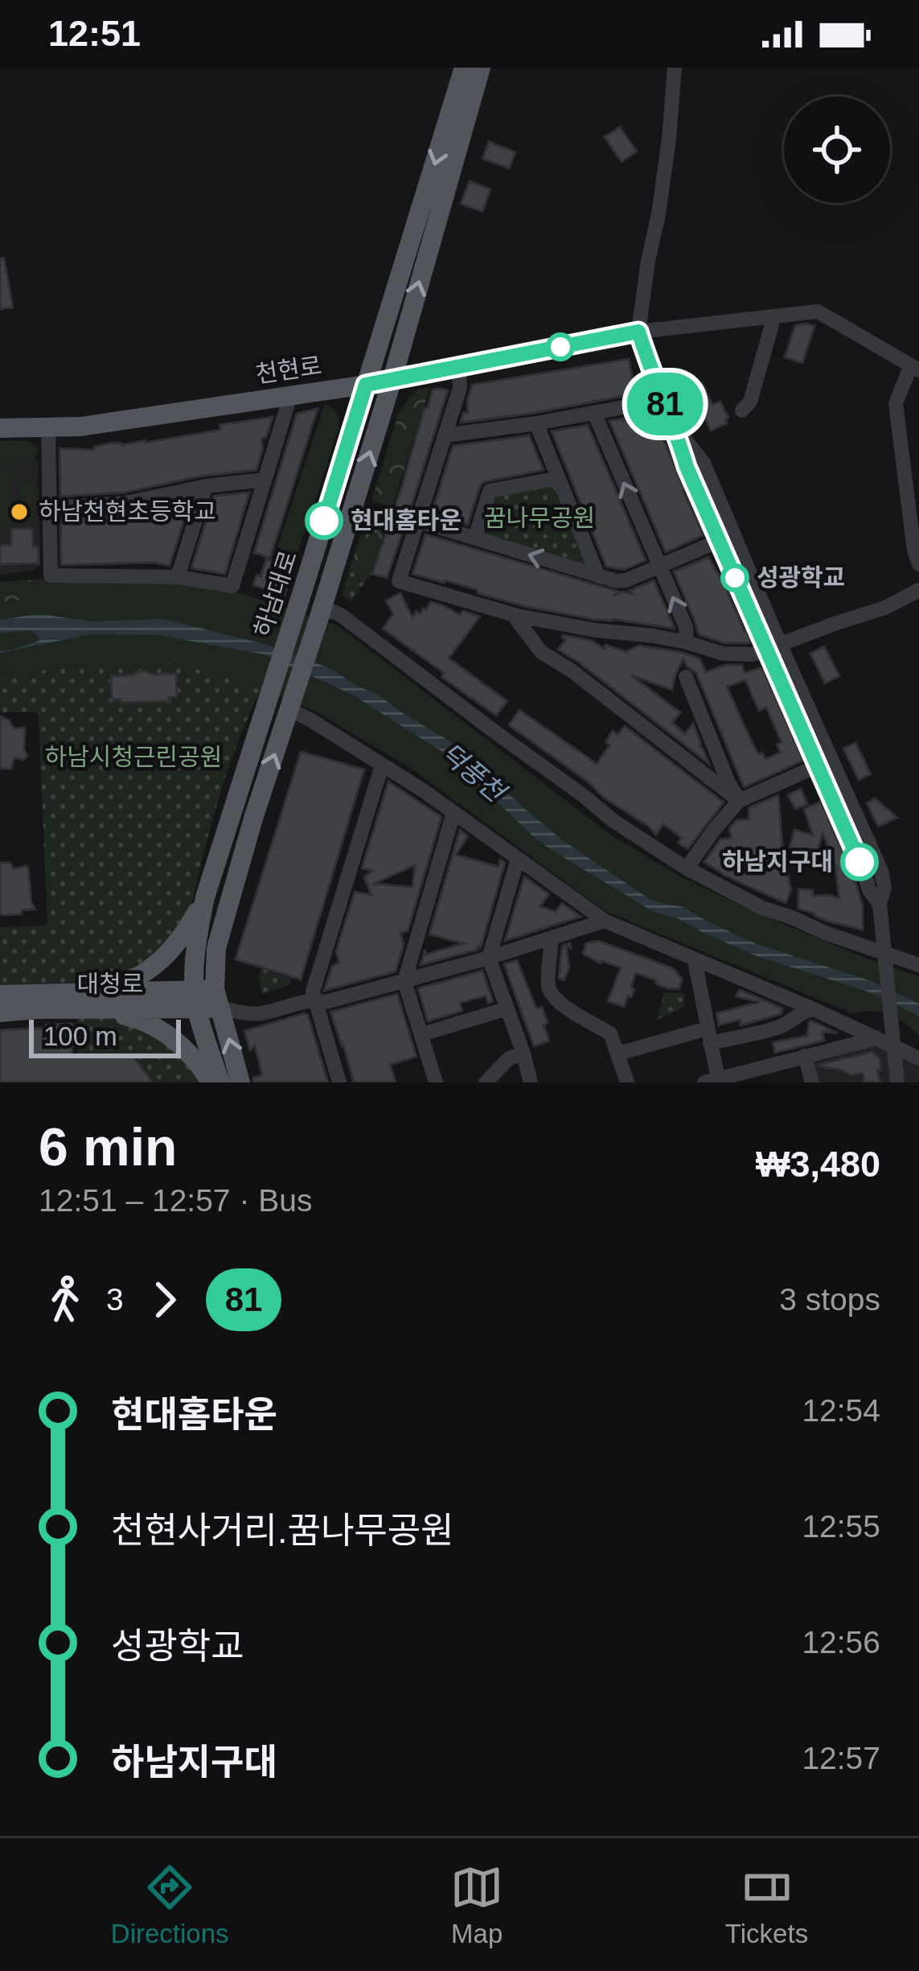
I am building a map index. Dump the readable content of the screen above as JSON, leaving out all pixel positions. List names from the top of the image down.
{
  "streets": {
    "main road": ["천현로", "하남대로", "대청로"]
  },
  "crossings": [
    ["천현로", "하남대로"],
    ["하남대로", "대청로"]
  ],
  "water": ["덕풍천"],
  "parks": ["꿈나무공원", "하남시청근린공원"],
  "places": [
    "하남천현초등학교",
    "현대홈타운",
    "성광학교",
    "하남지구대"
  ],
  "lines": ["bus line 81"],
  "scale_bar": "100 m",
  "page": {
    "status": "12:51",
    "on_map": "81",
    "scale": "100 m",
    "heading": ["6 min", "12:51 – 12:57 · Bus", "₩3,480"],
    "legs": ["3", "81", "3 stops"],
    "list": [
      {
        "name": "현대홈타운",
        "value": "12:54"
      },
      {
        "name": "천현사거리.꿈나무공원",
        "value": "12:55"
      },
      {
        "name": "성광학교",
        "value": "12:56"
      },
      {
        "name": "하남지구대",
        "value": "12:57"
      }
    ],
    "tabs": ["Directions", "Map", "Tickets"]
  }
}
